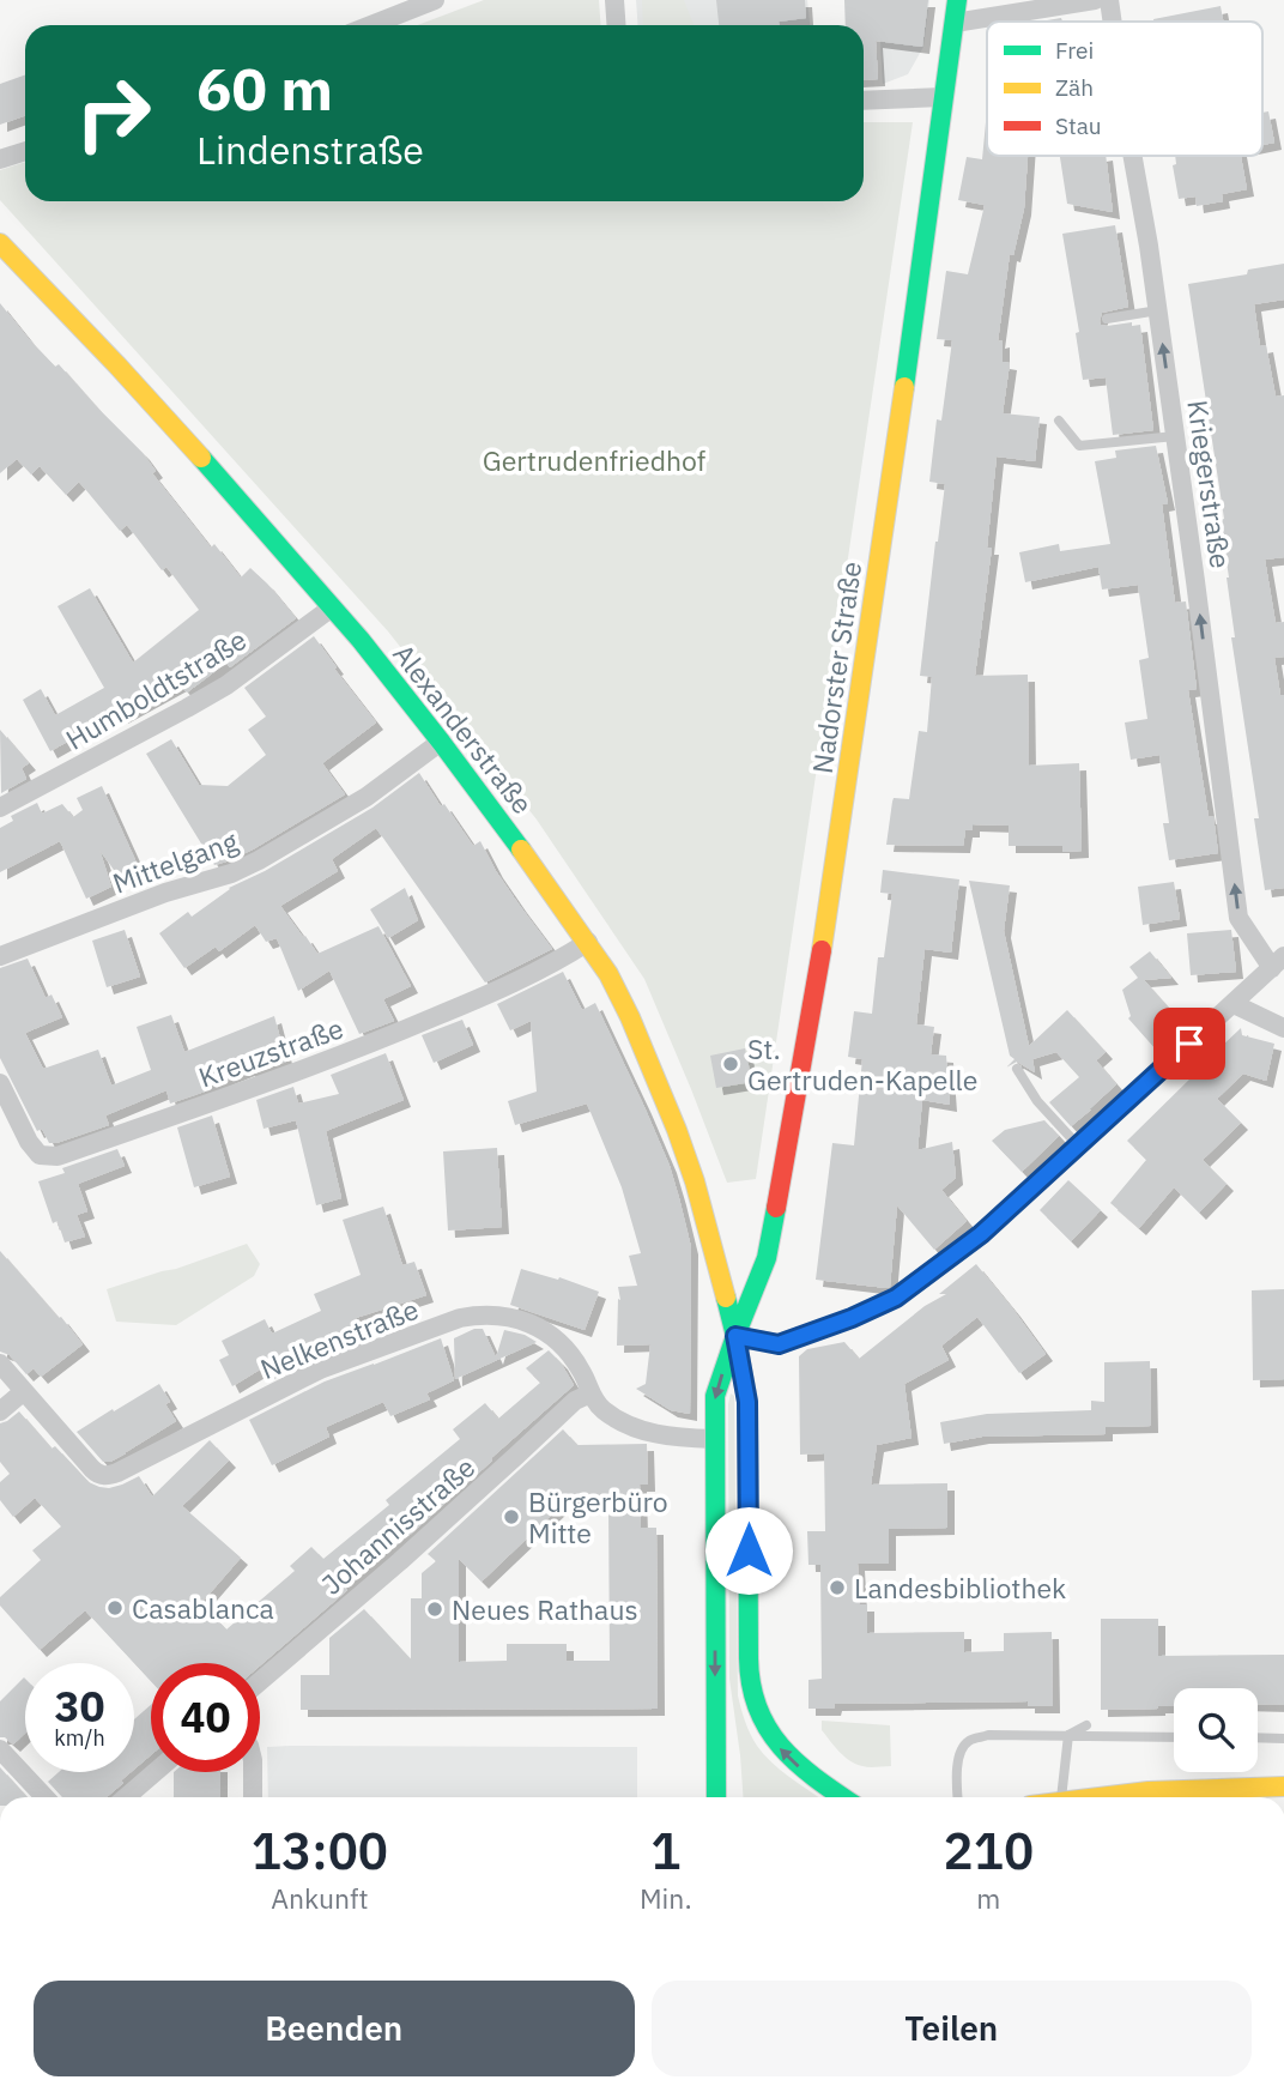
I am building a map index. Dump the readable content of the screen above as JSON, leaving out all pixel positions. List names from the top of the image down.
{
  "streets": {
    "street": [
      "Kriegerstraße",
      "Nadorster Straße",
      "Humboldtstraße",
      "Alexanderstraße",
      "Mittelgang",
      "Kreuzstraße",
      "Nelkenstraße",
      "Johannisstraße"
    ]
  },
  "crossings": [
    ["Nadorster Straße", "Alexanderstraße"],
    ["Nadorster Straße", "Nelkenstraße"],
    ["Humboldtstraße", "Alexanderstraße"],
    ["Alexanderstraße", "Mittelgang"],
    ["Alexanderstraße", "Kreuzstraße"],
    ["Nelkenstraße", "Johannisstraße"]
  ],
  "one_way": ["Kriegerstraße"],
  "parks": ["Gertrudenfriedhof"],
  "places": [
    "St. Gertruden-Kapelle",
    "Bürgerbüro Mitte",
    "Landesbibliothek",
    "Casablanca",
    "Neues Rathaus"
  ],
  "legend": ["Frei", "Zäh", "Stau"],
  "page": {
    "turn": ["60 m", "Lindenstraße"],
    "speed": "30 km/h",
    "limit": "40",
    "eta": [
      "13:00",
      "Ankunft",
      "1",
      "Min.",
      "210",
      "m"
    ],
    "buttons": ["Beenden", "Teilen"]
  }
}
